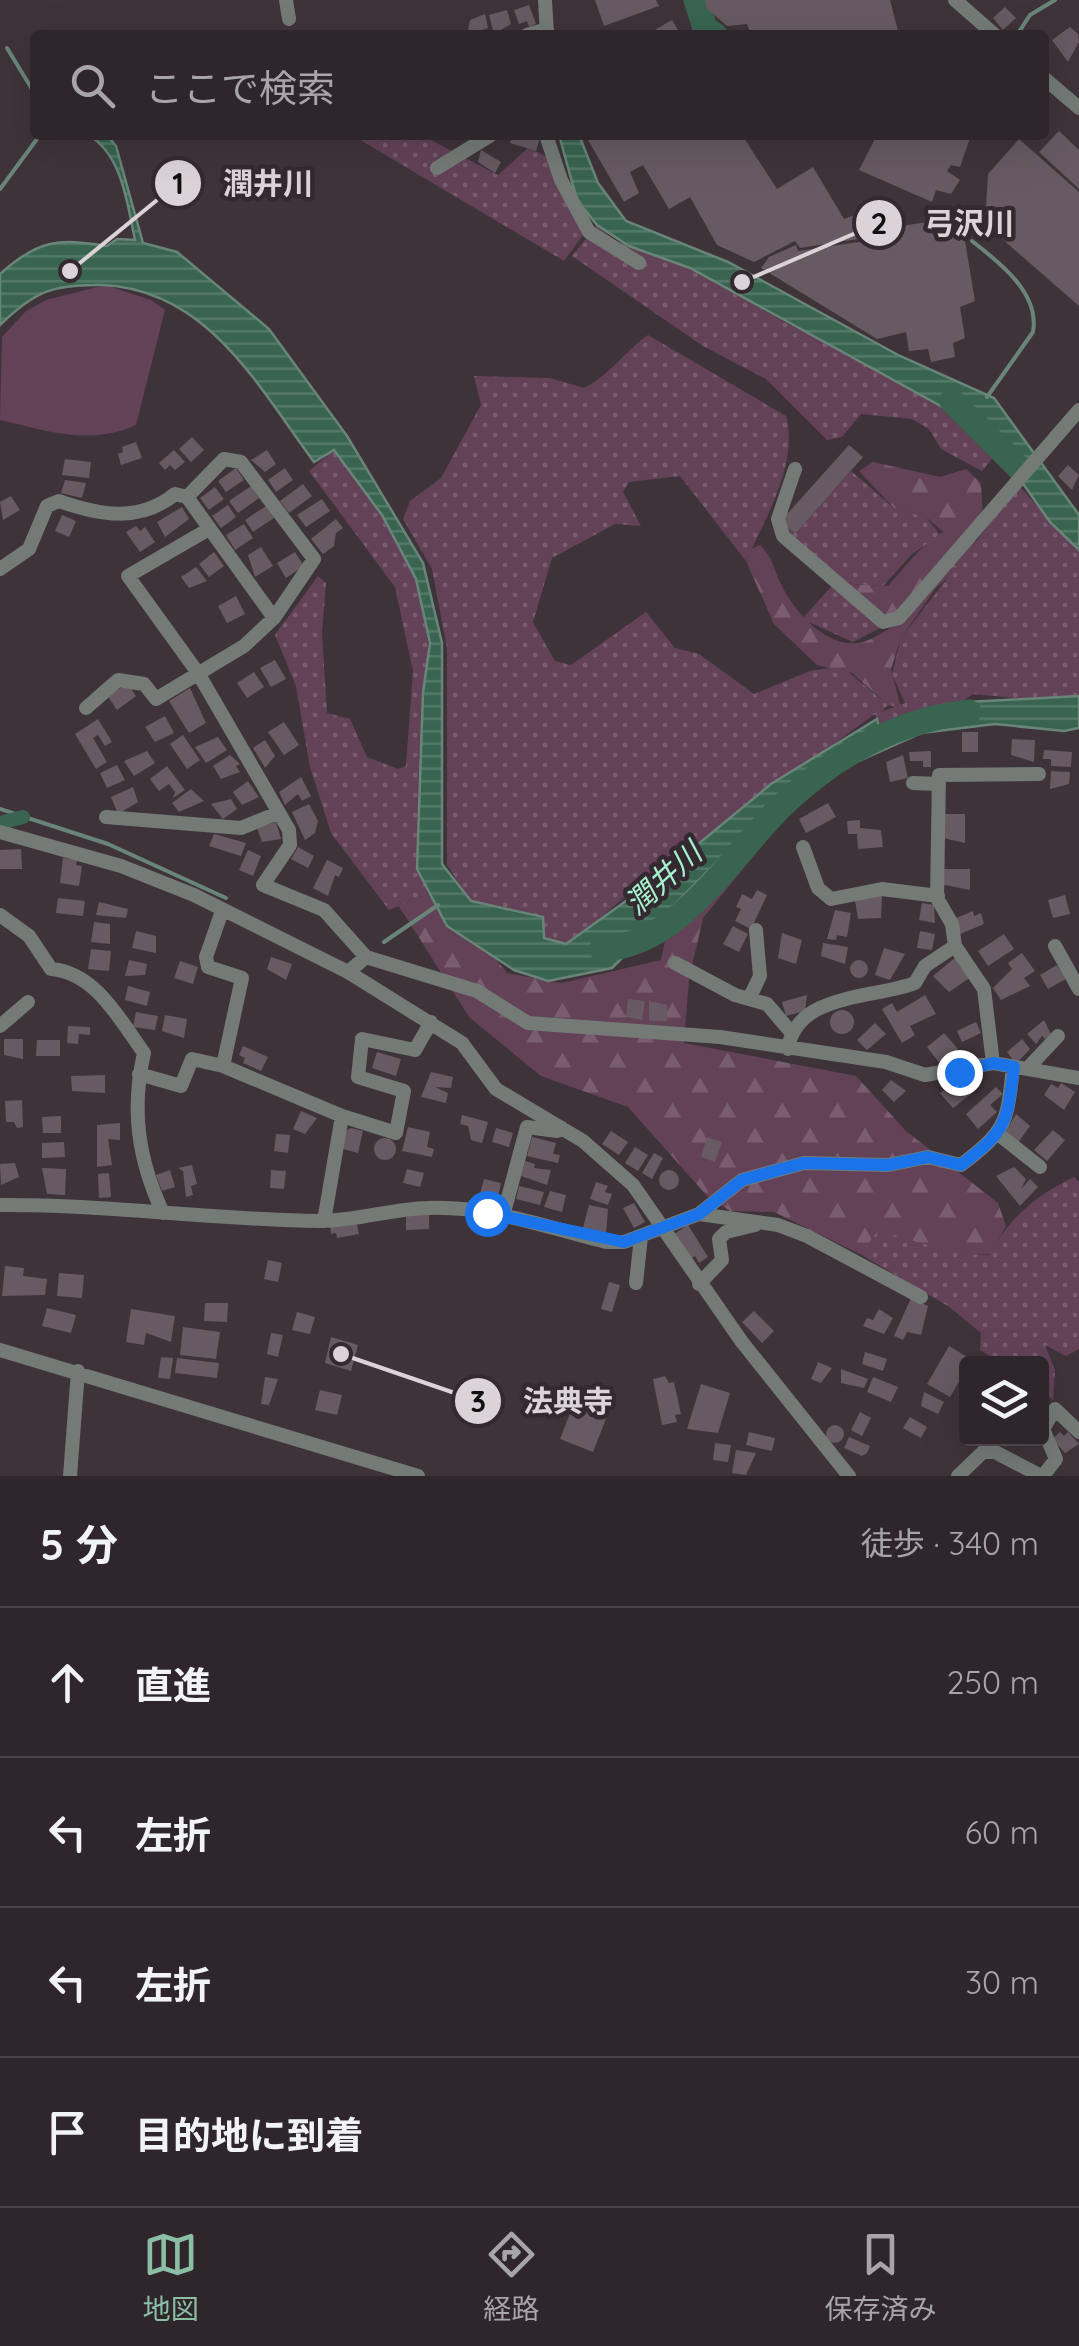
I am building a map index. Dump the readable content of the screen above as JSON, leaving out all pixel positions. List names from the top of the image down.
{
  "water": ["潤井川"],
  "places": ["潤井川", "弓沢川", "法典寺"],
  "page": {
    "search": "ここで検索",
    "heading": ["5 分", "徒歩 · 340 m"],
    "list": [
      ["直進", "250 m"],
      ["左折", "60 m"],
      ["左折", "30 m"],
      "目的地に到着"
    ],
    "nav": ["地図", "経路", "保存済み"]
  }
}
